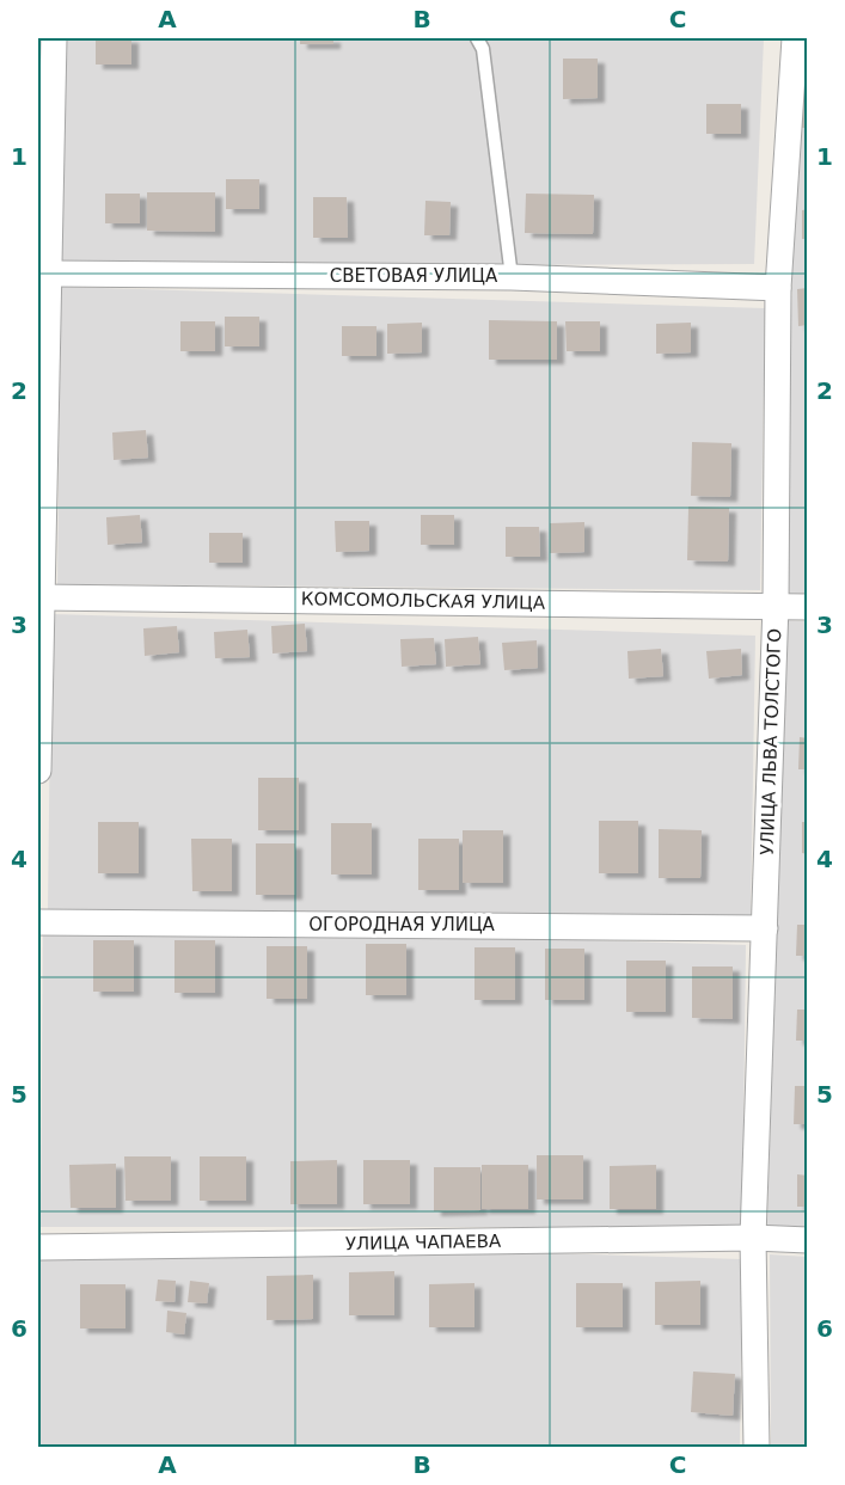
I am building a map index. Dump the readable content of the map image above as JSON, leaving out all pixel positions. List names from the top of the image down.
{
  "streets": {
    "street": [
      "СВЕТОВАЯ УЛИЦА",
      "КОМСОМОЛЬСКАЯ УЛИЦА",
      "УЛИЦА ЛЬВА ТОЛСТОГО",
      "ОГОРОДНАЯ УЛИЦА",
      "УЛИЦА ЧАПАЕВА"
    ]
  },
  "crossings": [
    ["СВЕТОВАЯ УЛИЦА", "УЛИЦА ЛЬВА ТОЛСТОГО"],
    ["КОМСОМОЛЬСКАЯ УЛИЦА", "УЛИЦА ЛЬВА ТОЛСТОГО"],
    ["УЛИЦА ЛЬВА ТОЛСТОГО", "ОГОРОДНАЯ УЛИЦА"],
    ["УЛИЦА ЛЬВА ТОЛСТОГО", "УЛИЦА ЧАПАЕВА"]
  ],
  "grid": {
    "columns": ["A", "B", "C"],
    "rows": [
      "1",
      "2",
      "3",
      "4",
      "5",
      "6"
    ]
  }
}
